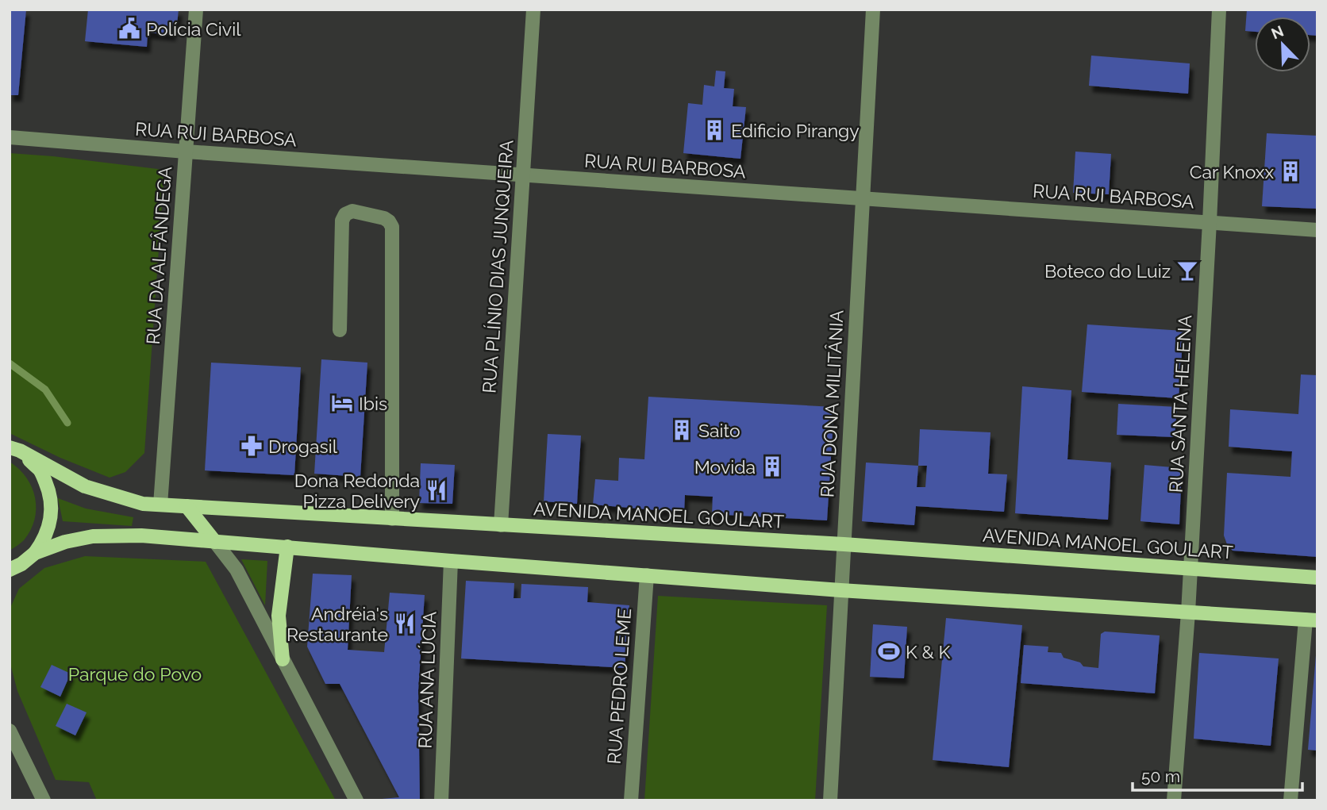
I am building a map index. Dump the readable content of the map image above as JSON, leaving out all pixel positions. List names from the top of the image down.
{
  "streets": {
    "main road": ["AVENIDA MANOEL GOULART"],
    "street": [
      "RUA RUI BARBOSA",
      "RUA DA ALFÂNDEGA",
      "RUA PLÍNIO DIAS JUNQUEIRA",
      "RUA DONA MILITÂNIA",
      "RUA SANTA HELENA",
      "RUA ANA LÚCIA",
      "RUA PEDRO LEME"
    ]
  },
  "crossings": [
    ["RUA RUI BARBOSA", "RUA DA ALFÂNDEGA"],
    ["RUA RUI BARBOSA", "RUA PLÍNIO DIAS JUNQUEIRA"],
    ["RUA RUI BARBOSA", "RUA DONA MILITÂNIA"],
    ["RUA RUI BARBOSA", "RUA SANTA HELENA"],
    ["RUA DA ALFÂNDEGA", "AVENIDA MANOEL GOULART"],
    ["RUA PLÍNIO DIAS JUNQUEIRA", "AVENIDA MANOEL GOULART"],
    ["RUA DONA MILITÂNIA", "AVENIDA MANOEL GOULART"],
    ["RUA SANTA HELENA", "AVENIDA MANOEL GOULART"]
  ],
  "parks": ["Parque do Povo"],
  "places": {
    "public building": ["Polícia Civil"],
    "building": [
      "Edificio Pirangy",
      "Car Knoxx",
      "Saito",
      "Movida"
    ],
    "bar": ["Boteco do Luiz"],
    "hotel": ["Ibis"],
    "pharmacy": ["Drogasil"],
    "restaurant": ["Dona Redonda Pizza Delivery", "Andréia's Restaurante"],
    "sports": ["K & K"]
  },
  "scale_bar": "50 m",
  "north": "top left"
}
